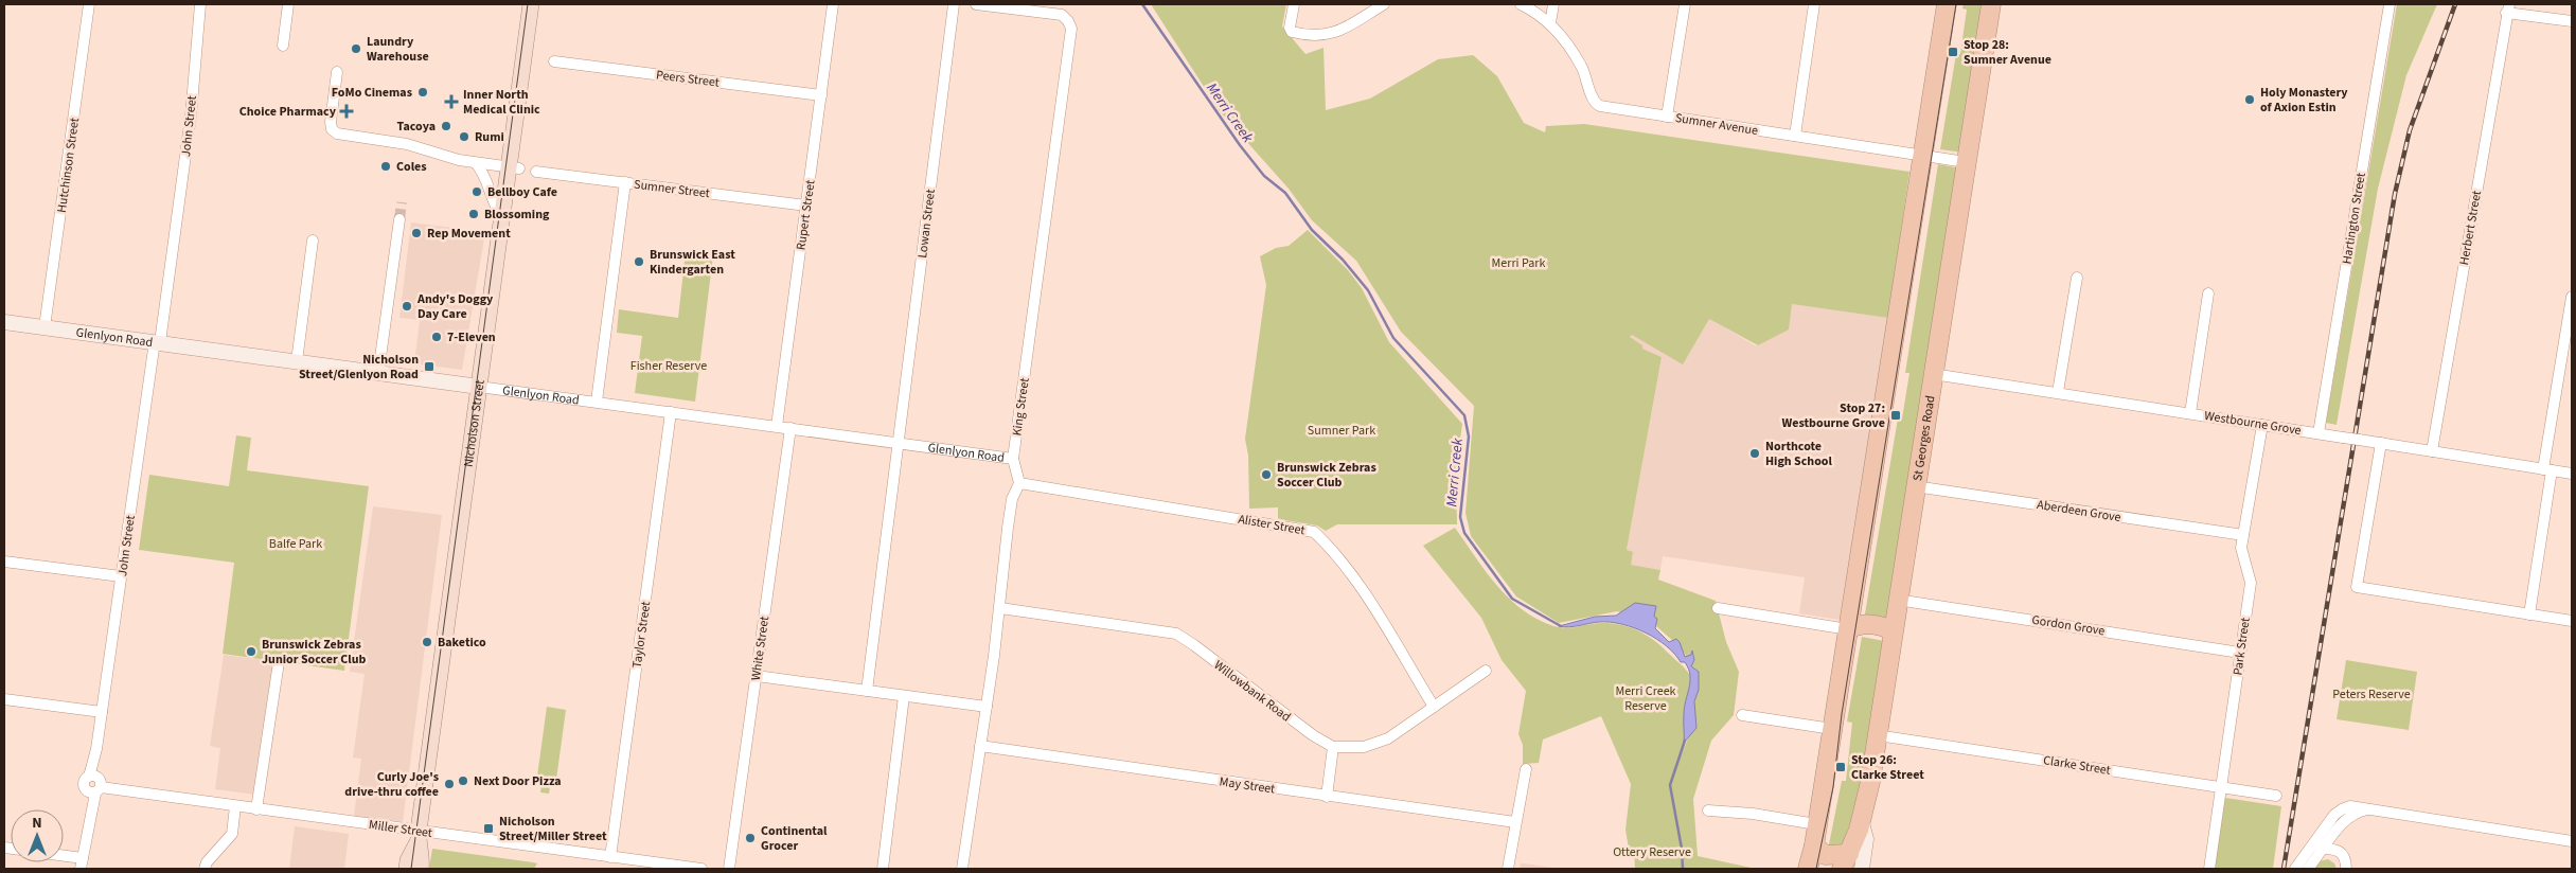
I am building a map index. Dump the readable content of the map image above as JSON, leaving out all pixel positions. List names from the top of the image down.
{
  "streets": {
    "highway": ["St Georges Road"],
    "main road": ["Nicholson Street"],
    "street": [
      "Peers Street",
      "Sumner Avenue",
      "John Street",
      "Hutchinson Street",
      "Sumner Street",
      "Rupert Street",
      "Hartington Street",
      "Lowan Street",
      "Herbert Street",
      "Glenlyon Road",
      "King Street",
      "Westbourne Grove",
      "Aberdeen Grove",
      "Alister Street",
      "Gordon Grove",
      "Taylor Street",
      "Park Street",
      "White Street",
      "Willowbank Road",
      "Clarke Street",
      "May Street",
      "Miller Street"
    ]
  },
  "crossings": [
    ["Peers Street", "Rupert Street"],
    ["Sumner Avenue", "St Georges Road"],
    ["John Street", "Glenlyon Road"],
    ["John Street", "Miller Street"],
    ["Hutchinson Street", "Glenlyon Road"],
    ["Sumner Street", "Rupert Street"],
    ["Rupert Street", "Glenlyon Road"],
    ["Hartington Street", "Westbourne Grove"],
    ["Lowan Street", "Glenlyon Road"],
    ["Herbert Street", "Westbourne Grove"],
    ["Glenlyon Road", "King Street"],
    ["Glenlyon Road", "Nicholson Street"],
    ["Glenlyon Road", "Taylor Street"],
    ["Glenlyon Road", "White Street"],
    ["King Street", "Alister Street"],
    ["Nicholson Street", "Miller Street"],
    ["Westbourne Grove", "St Georges Road"],
    ["Westbourne Grove", "Park Street"],
    ["St Georges Road", "Aberdeen Grove"],
    ["St Georges Road", "Gordon Grove"],
    ["St Georges Road", "Clarke Street"],
    ["Aberdeen Grove", "Park Street"],
    ["Gordon Grove", "Park Street"],
    ["Taylor Street", "Miller Street"],
    ["Park Street", "Clarke Street"]
  ],
  "water": ["Merri Creek"],
  "parks": [
    "Merri Park",
    "Fisher Reserve",
    "Sumner Park",
    "Balfe Park",
    "Merri Creek Reserve",
    "Peters Reserve",
    "Ottery Reserve"
  ],
  "places": {
    "other": [
      "Laundry Warehouse",
      "FoMo Cinemas",
      "Holy Monastery of Axion Estin",
      "Tacoya",
      "Rumi",
      "Coles",
      "Bellboy Cafe",
      "Blossoming",
      "Rep Movement",
      "Brunswick East Kindergarten",
      "Andy's Doggy Day Care",
      "7-Eleven",
      "Northcote High School",
      "Brunswick Zebras Soccer Club",
      "Baketico",
      "Brunswick Zebras Junior Soccer Club",
      "Next Door Pizza",
      "Curly Joe's drive-thru coffee",
      "Continental Grocer"
    ],
    "transit": [
      "Stop 28: Sumner Avenue",
      "Nicholson Street/Glenlyon Road",
      "Stop 27: Westbourne Grove",
      "Stop 26: Clarke Street",
      "Nicholson Street/Miller Street"
    ],
    "health": ["Inner North Medical Clinic", "Choice Pharmacy"]
  },
  "north": "top"
}
